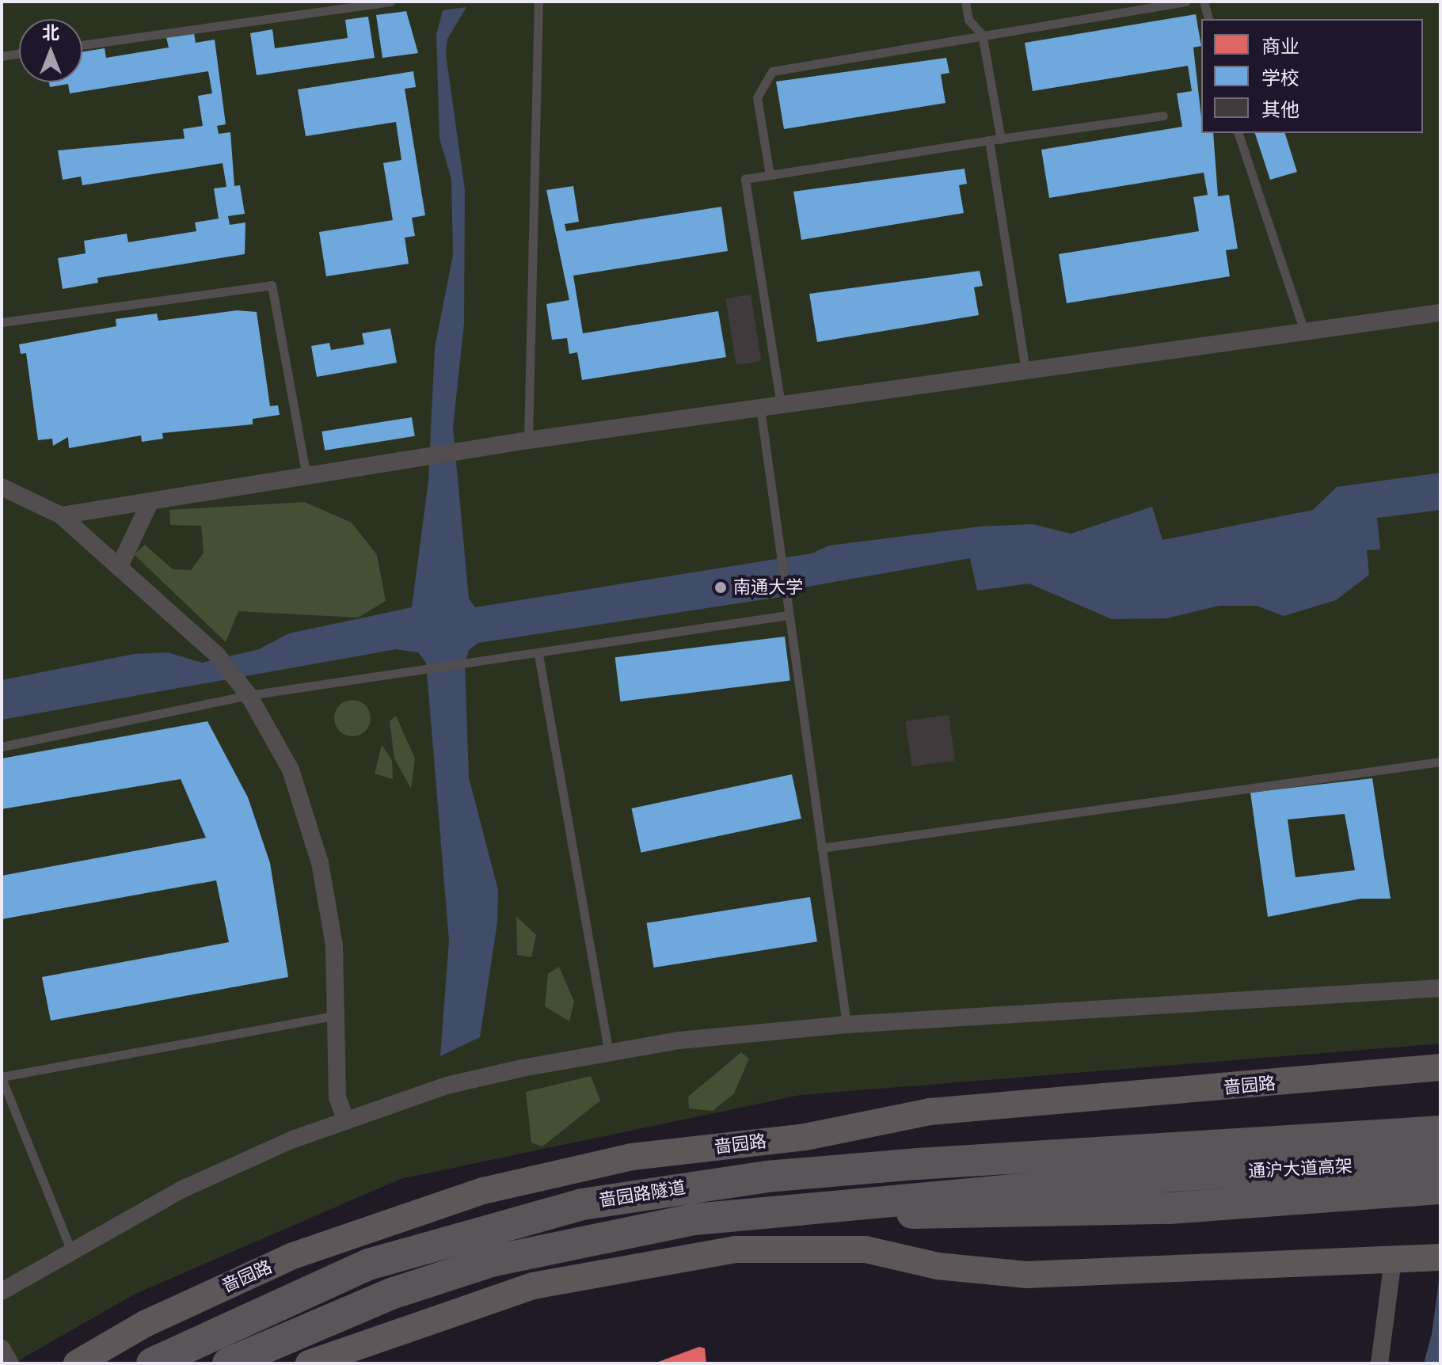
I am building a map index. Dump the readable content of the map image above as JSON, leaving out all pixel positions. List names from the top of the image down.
{
  "streets": {
    "highway": ["通沪大道高架", "啬园路隧道"],
    "main road": ["啬园路"]
  },
  "crossings": [
    ["通沪大道高架", "啬园路隧道"]
  ],
  "places": ["南通大学"],
  "legend": ["商业", "学校", "其他"],
  "north": "top"
}
